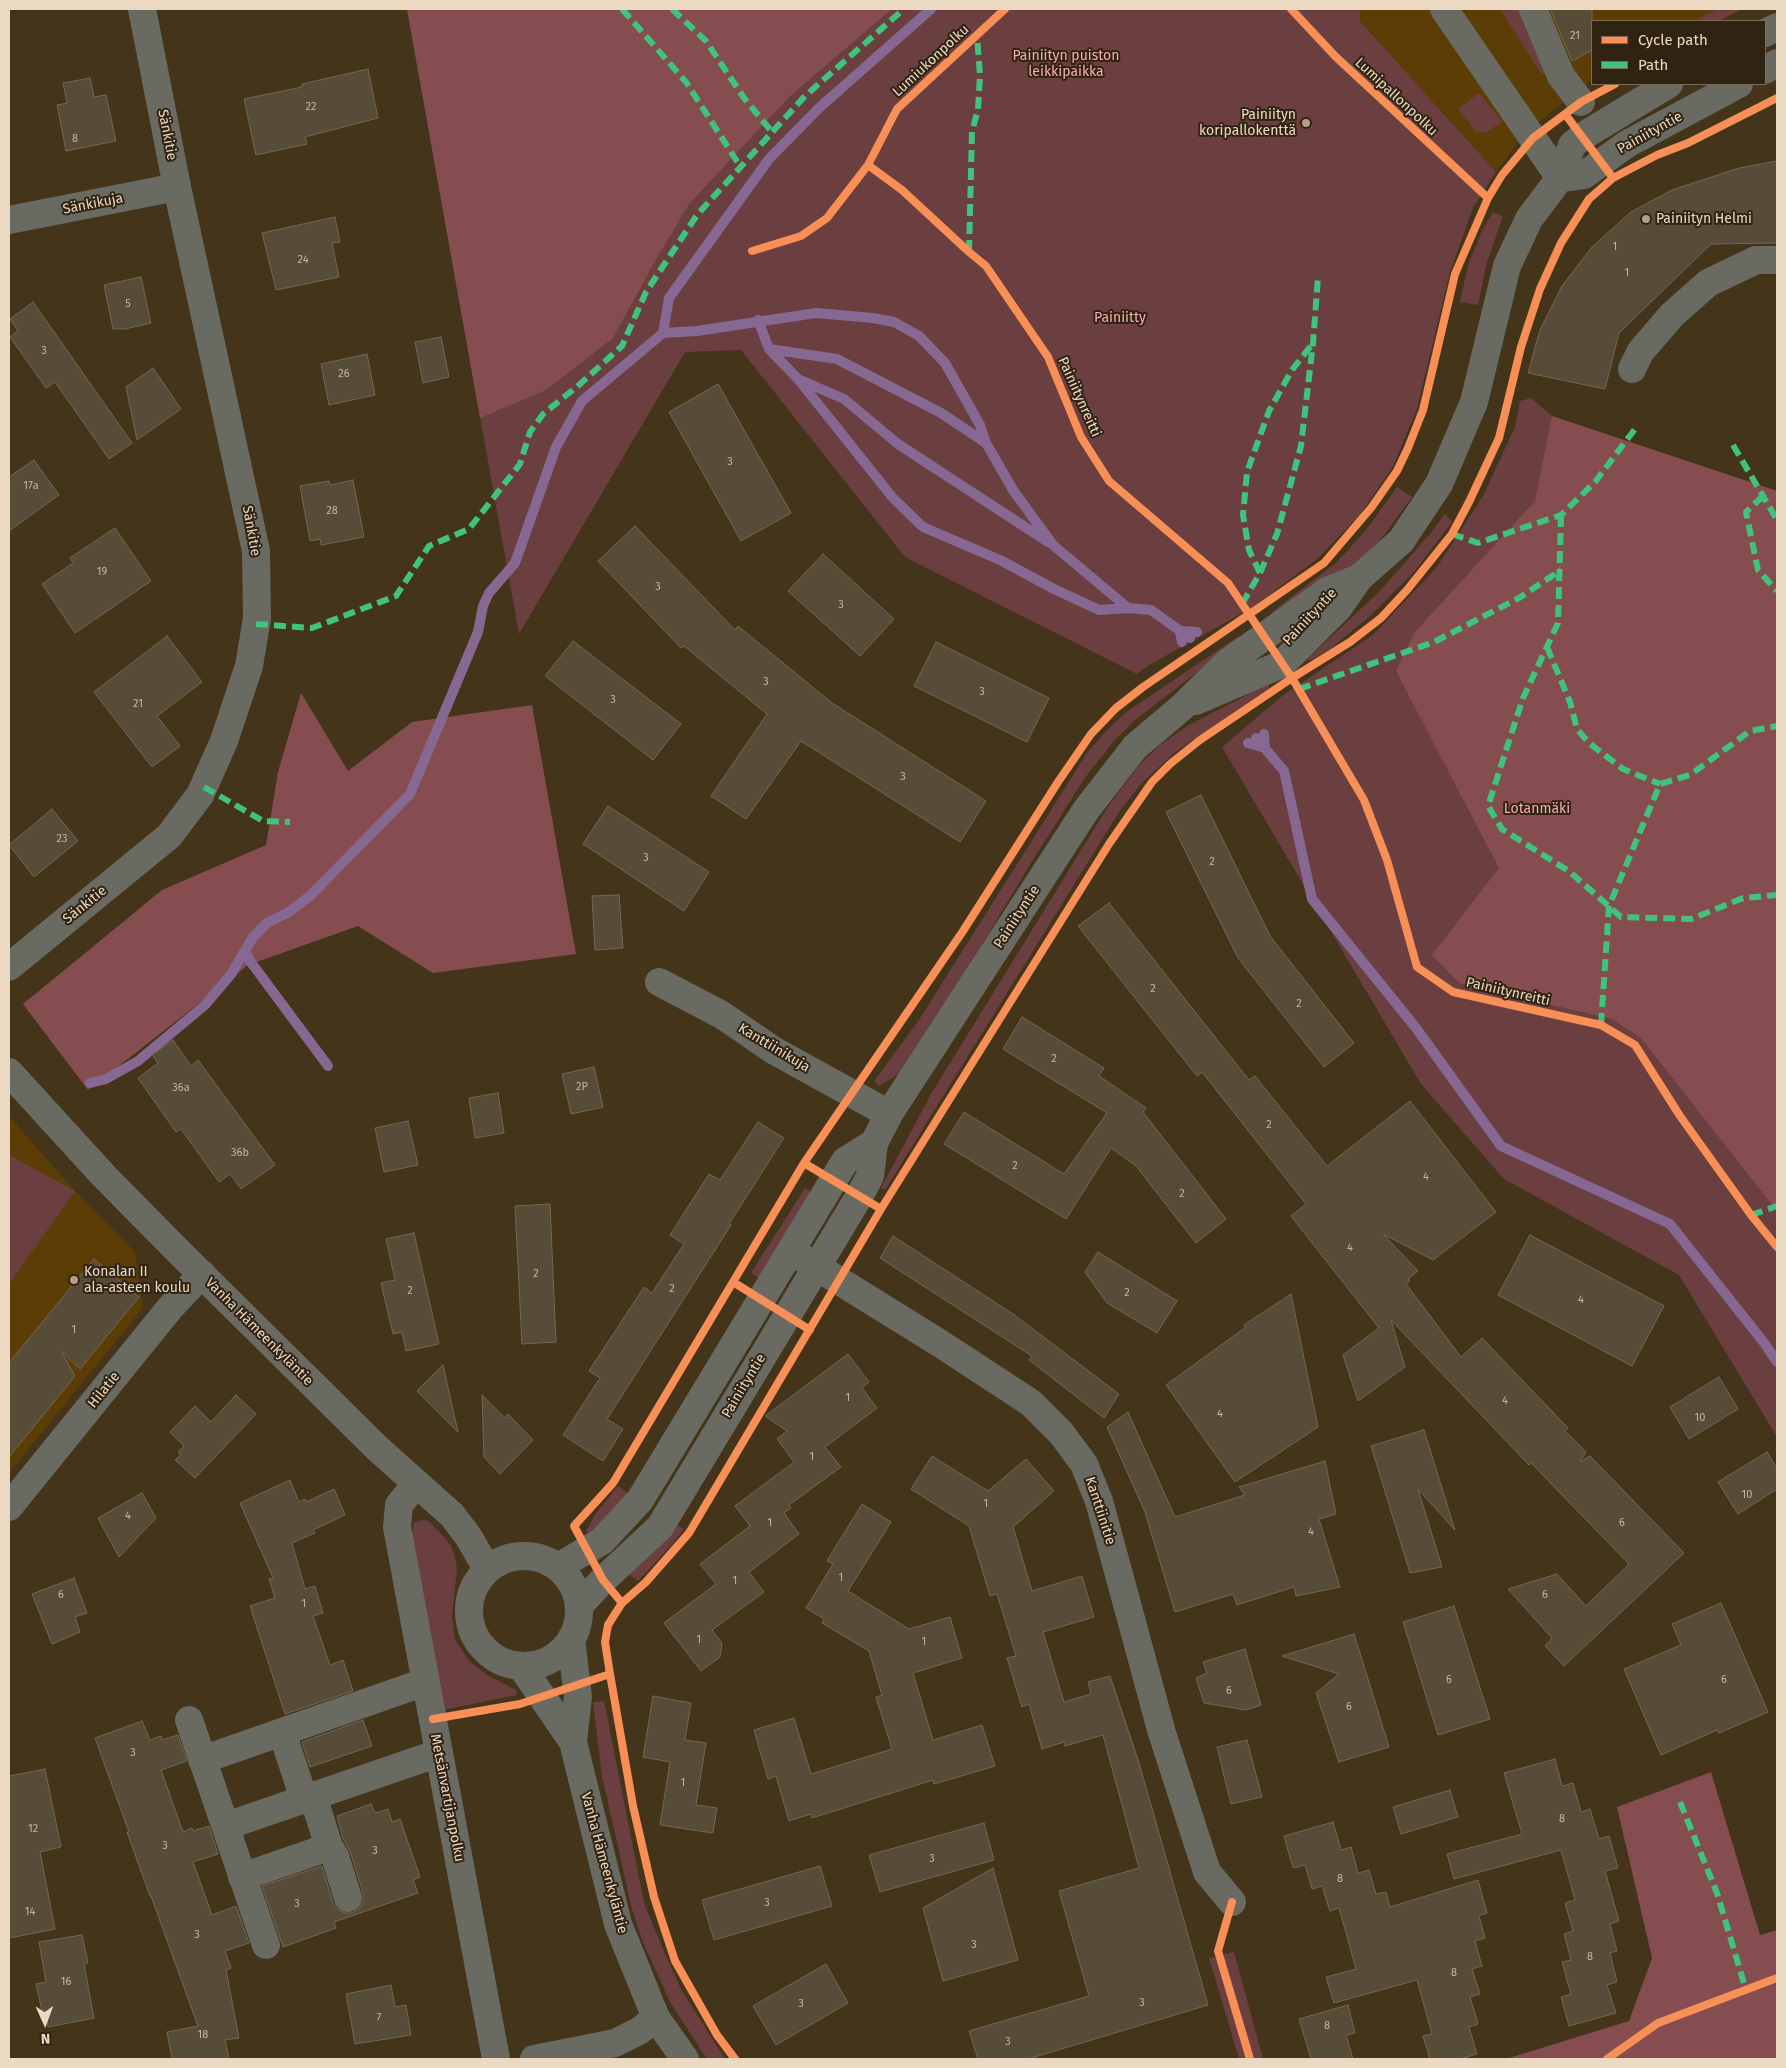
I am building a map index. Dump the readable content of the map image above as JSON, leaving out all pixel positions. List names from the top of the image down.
{
  "streets": {
    "street": [
      "Painiityntie",
      "Sänkitie",
      "Sänkikuja",
      "Kanttiinikuja",
      "Vanha Hämeenkyläntie",
      "Hilatie",
      "Kanttiinitie",
      "Metsänvartijanpolku"
    ],
    "cycle path": ["Lumiukonpolku", "Lumipallonpolku", "Painiitynreitti"]
  },
  "crossings": [
    ["Painiityntie", "Kanttiinikuja"],
    ["Painiityntie", "Vanha Hämeenkyläntie"],
    ["Painiityntie", "Kanttiinitie"],
    ["Sänkitie", "Sänkikuja"],
    ["Vanha Hämeenkyläntie", "Hilatie"],
    ["Vanha Hämeenkyläntie", "Metsänvartijanpolku"]
  ],
  "parks": ["Painiityn puiston leikkipaikka", "Painiitty", "Lotanmäki"],
  "places": ["Painiityn koripallokenttä", "Painiityn Helmi", "Konalan II ala-asteen koulu"],
  "house_numbers": [
    "21",
    "22",
    "8",
    "1",
    "24",
    "1",
    "5",
    "3",
    "26",
    "3",
    "17a",
    "28",
    "19",
    "3",
    "3",
    "3",
    "3",
    "3",
    "21",
    "3",
    "23",
    "3",
    "2",
    "2",
    "2",
    "2",
    "2P",
    "36a",
    "2",
    "36b",
    "2",
    "4",
    "2",
    "4",
    "2",
    "2",
    "2",
    "2",
    "4",
    "1",
    "1",
    "4",
    "4",
    "10",
    "1",
    "10",
    "1",
    "4",
    "1",
    "6",
    "4",
    "1",
    "1",
    "6",
    "6",
    "1",
    "1",
    "1",
    "6",
    "6",
    "6",
    "6",
    "3",
    "1",
    "8",
    "12",
    "3",
    "3",
    "3",
    "8",
    "3",
    "3",
    "14",
    "3",
    "3",
    "8",
    "8",
    "16",
    "3",
    "3",
    "7",
    "8",
    "18",
    "3"
  ],
  "legend": ["Cycle path", "Path"],
  "north": "bottom"
}
